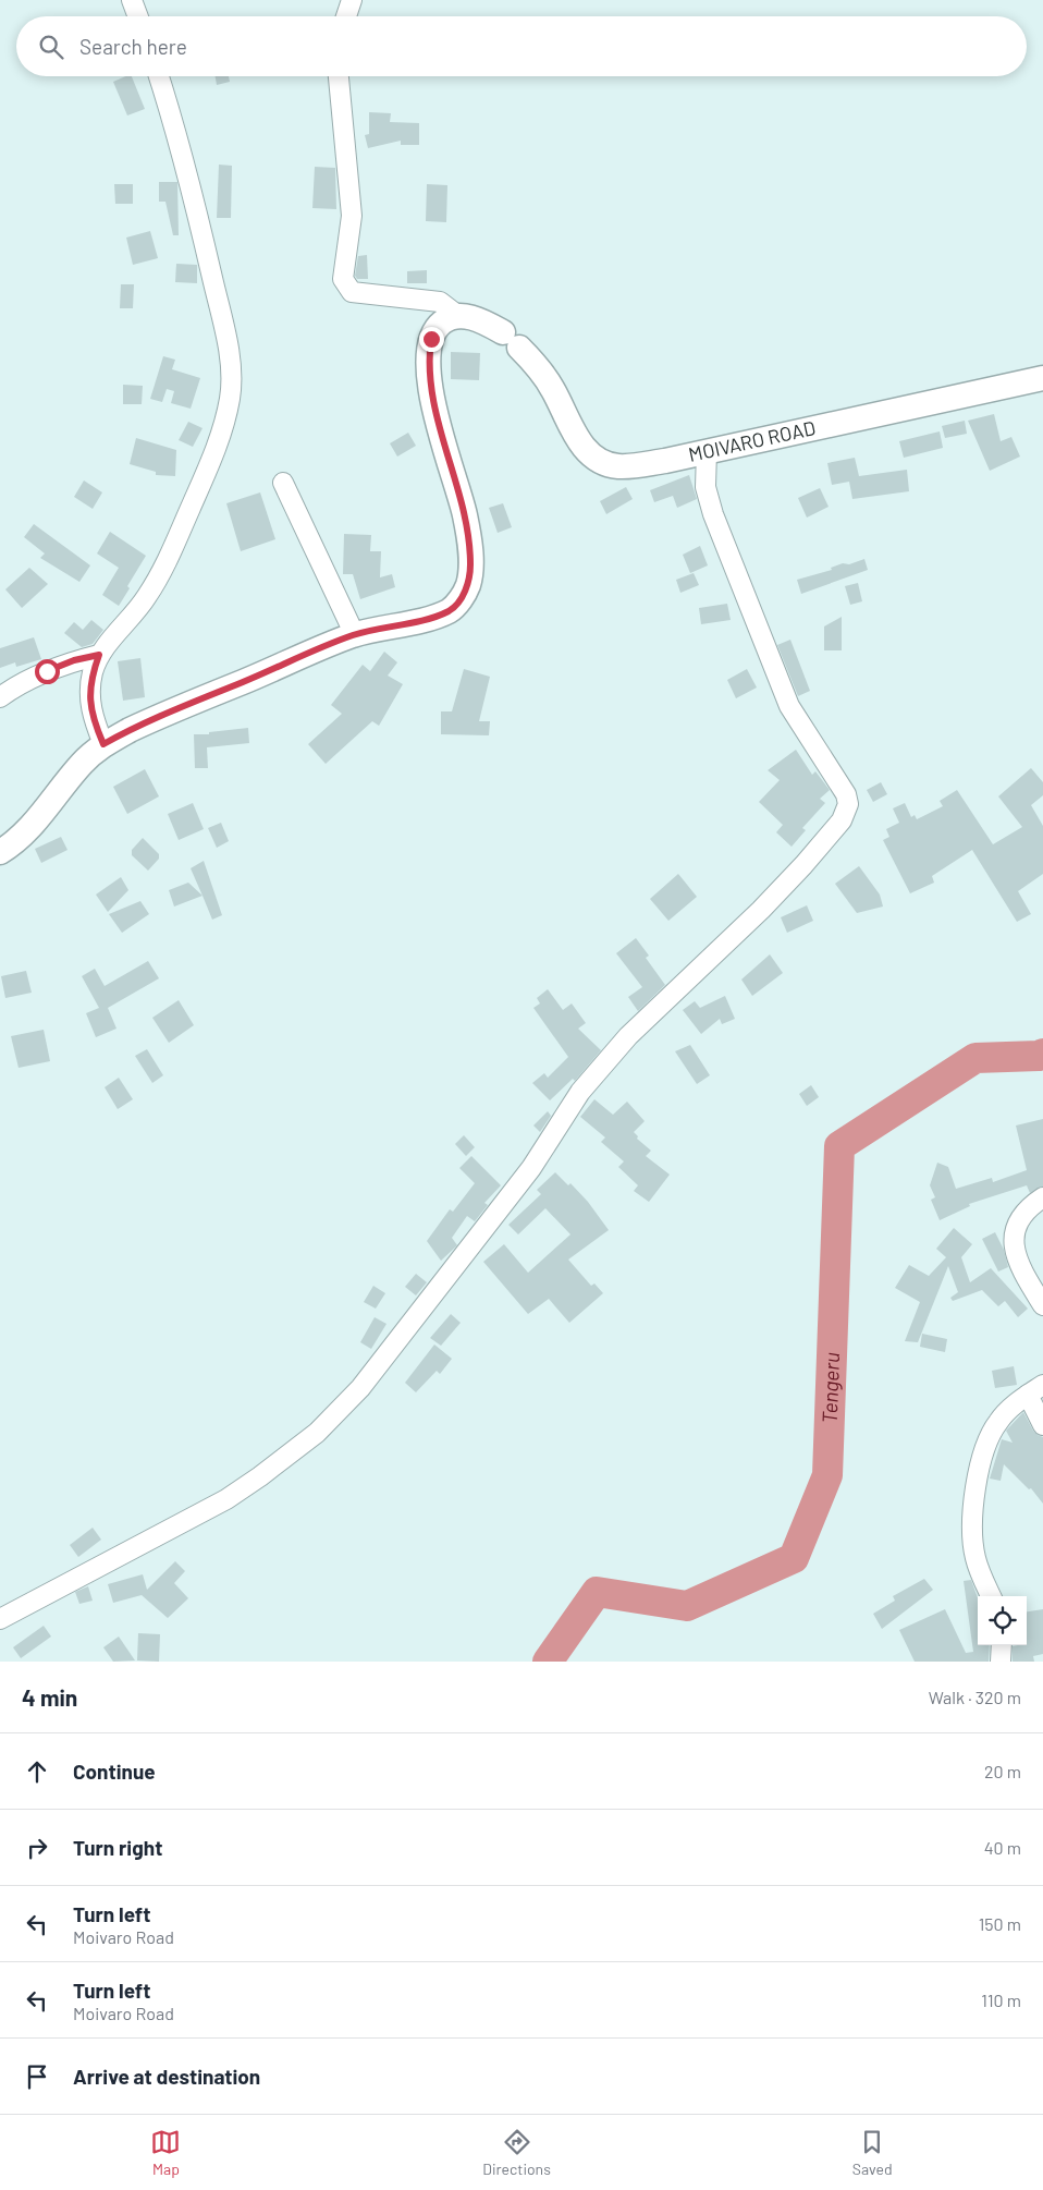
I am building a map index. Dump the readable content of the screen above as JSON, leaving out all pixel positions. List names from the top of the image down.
{
  "streets": {
    "street": ["MOIVARO ROAD"]
  },
  "water": ["Tengeru"],
  "page": {
    "search": "Search here",
    "heading": ["4 min", "Walk · 320 m"],
    "list": [
      ["Continue", "20 m"],
      ["Turn right", "40 m"],
      ["Turn left", "Moivaro Road", "150 m"],
      ["Turn left", "Moivaro Road", "110 m"],
      "Arrive at destination"
    ],
    "nav": ["Map", "Directions", "Saved"]
  }
}
